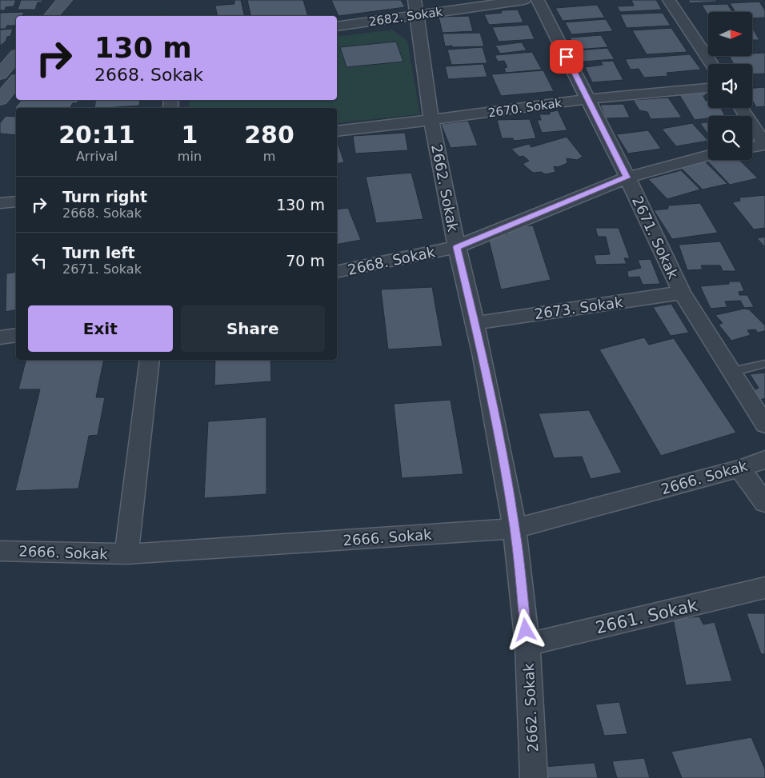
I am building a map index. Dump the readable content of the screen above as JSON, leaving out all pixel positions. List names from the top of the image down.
{
  "streets": {
    "street": [
      "2682. Sokak",
      "2670. Sokak",
      "2662. Sokak",
      "2671. Sokak",
      "2668. Sokak",
      "2673. Sokak",
      "2666. Sokak",
      "2661. Sokak"
    ]
  },
  "crossings": [
    ["2682. Sokak", "2662. Sokak"],
    ["2670. Sokak", "2662. Sokak"],
    ["2670. Sokak", "2671. Sokak"],
    ["2662. Sokak", "2668. Sokak"],
    ["2662. Sokak", "2673. Sokak"],
    ["2662. Sokak", "2666. Sokak"],
    ["2662. Sokak", "2661. Sokak"],
    ["2671. Sokak", "2668. Sokak"],
    ["2671. Sokak", "2673. Sokak"]
  ],
  "north": "right",
  "page": {
    "turn": ["130 m", "2668. Sokak"],
    "eta": [
      "20:11",
      "Arrival",
      "1",
      "min",
      "280",
      "m"
    ],
    "list": [
      {
        "name": "Turn right",
        "note": "2668. Sokak",
        "value": "130 m"
      },
      {
        "name": "Turn left",
        "note": "2671. Sokak",
        "value": "70 m"
      }
    ],
    "buttons": ["Exit", "Share"]
  }
}
